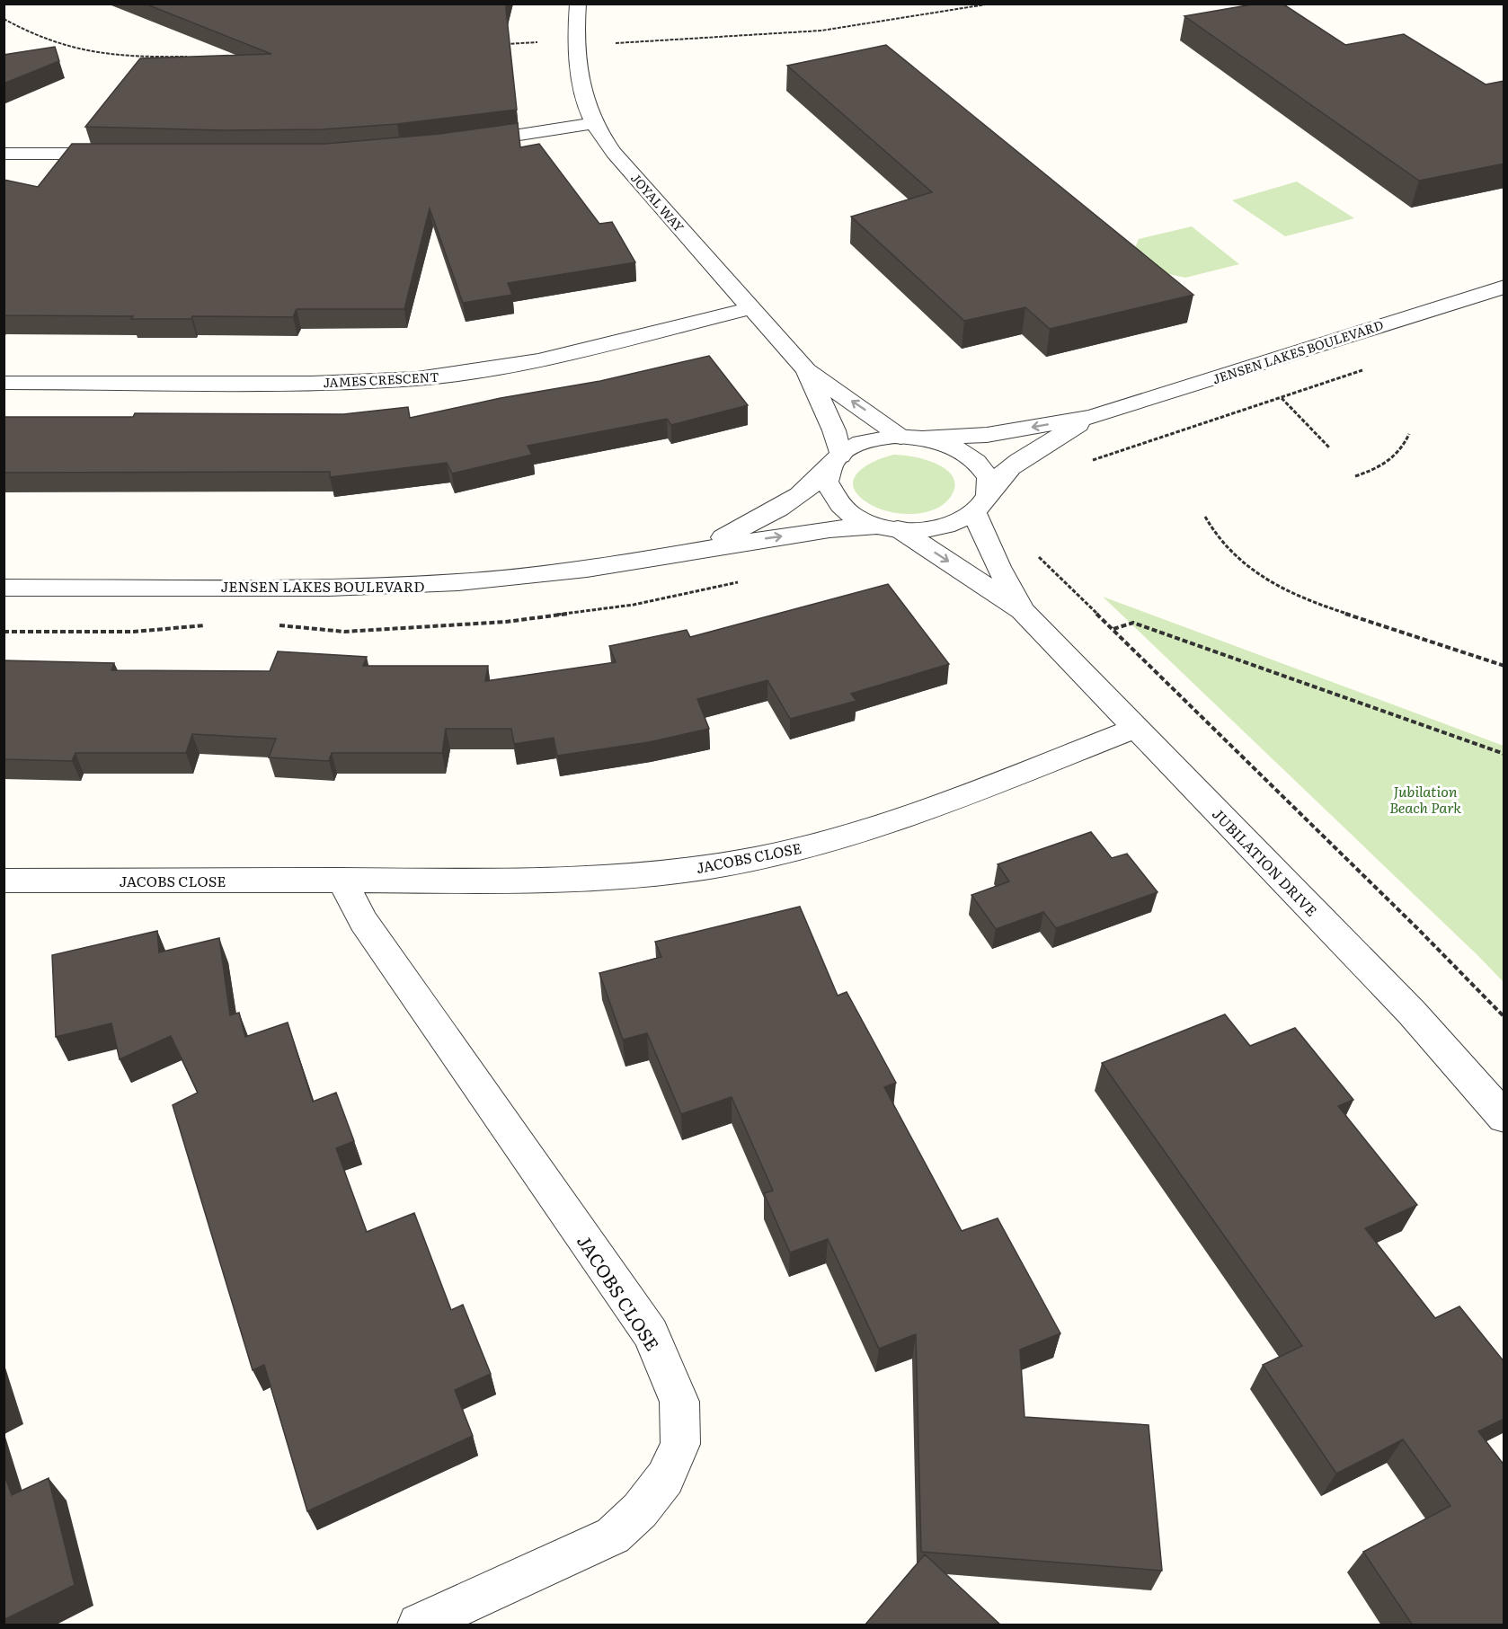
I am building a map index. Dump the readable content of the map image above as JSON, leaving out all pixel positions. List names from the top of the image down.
{
  "streets": {
    "street": [
      "JOYAL WAY",
      "JENSEN LAKES BOULEVARD",
      "JAMES CRESCENT",
      "JACOBS CLOSE",
      "JUBILATION DRIVE"
    ]
  },
  "crossings": [
    ["JOYAL WAY", "JENSEN LAKES BOULEVARD"],
    ["JOYAL WAY", "JAMES CRESCENT"],
    ["JOYAL WAY", "JUBILATION DRIVE"],
    ["JENSEN LAKES BOULEVARD", "JUBILATION DRIVE"],
    ["JACOBS CLOSE", "JUBILATION DRIVE"]
  ],
  "parks": ["Jubilation Beach Park"]
}
